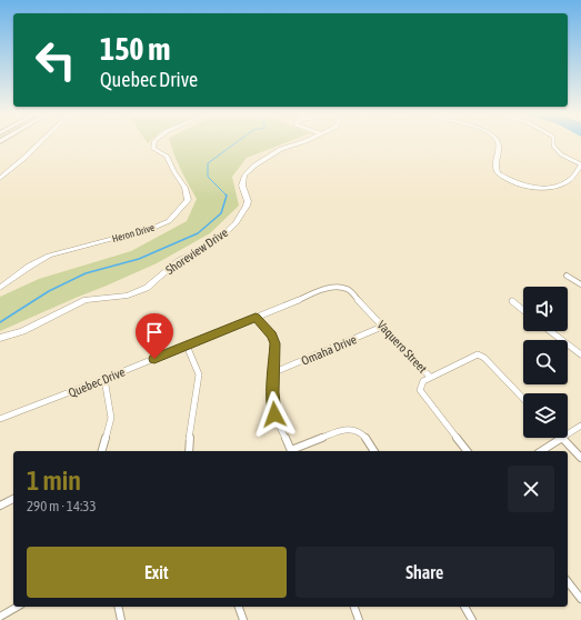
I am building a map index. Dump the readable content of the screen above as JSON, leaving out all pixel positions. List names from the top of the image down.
{
  "streets": {
    "street": [
      "Heron Drive",
      "Shoreview Drive",
      "Vaquero Street",
      "Omaha Drive",
      "Quebec Drive"
    ]
  },
  "crossings": [
    ["Vaquero Street", "Omaha Drive"],
    ["Vaquero Street", "Quebec Drive"]
  ],
  "page": {
    "turn": ["150 m", "Quebec Drive"],
    "heading": ["1 min", "290 m · 14:33"],
    "buttons": ["Exit", "Share"]
  }
}
